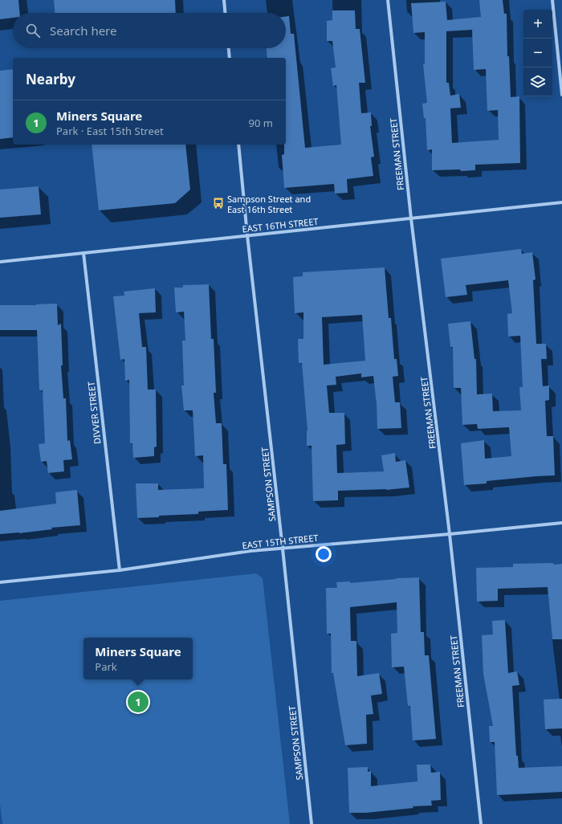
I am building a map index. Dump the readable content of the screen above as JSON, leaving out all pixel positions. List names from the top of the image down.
{
  "streets": {
    "street": [
      "FREEMAN STREET",
      "EAST 16TH STREET",
      "DIVVER STREET",
      "SAMPSON STREET",
      "EAST 15TH STREET"
    ]
  },
  "crossings": [
    ["FREEMAN STREET", "EAST 16TH STREET"],
    ["FREEMAN STREET", "EAST 15TH STREET"],
    ["EAST 16TH STREET", "DIVVER STREET"],
    ["EAST 16TH STREET", "SAMPSON STREET"],
    ["DIVVER STREET", "EAST 15TH STREET"],
    ["SAMPSON STREET", "EAST 15TH STREET"]
  ],
  "places": {
    "bus stop": ["Sampson Street and East 16th Street"]
  },
  "page": {
    "map_buttons": ["+", "−"],
    "search": "Search here",
    "heading": "Nearby",
    "list": [
      {
        "mark": "1",
        "name": "Miners Square",
        "note": "Park · East 15th Street",
        "value": "90 m"
      }
    ],
    "popup": ["Miners Square", "Park"],
    "pins": "1"
  }
}
